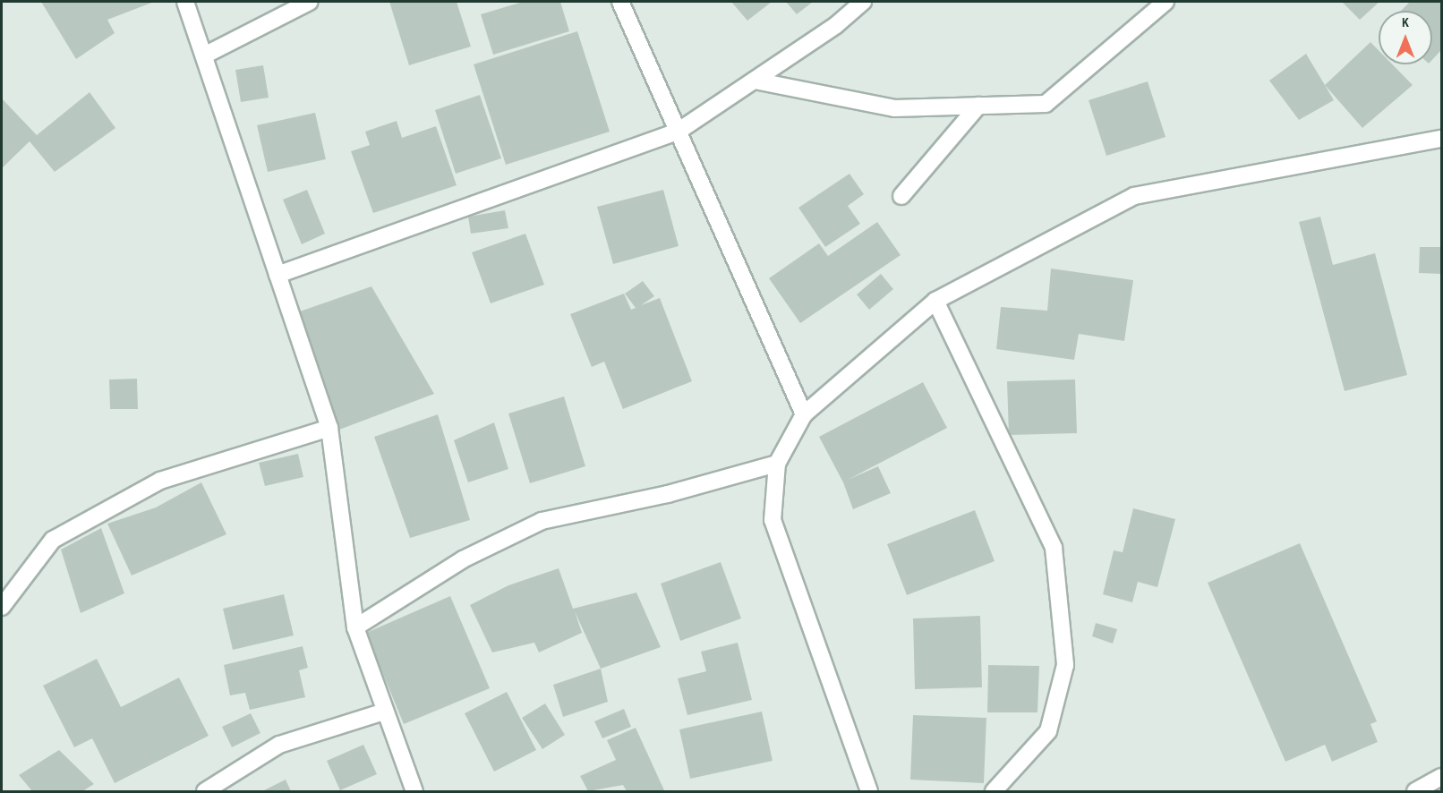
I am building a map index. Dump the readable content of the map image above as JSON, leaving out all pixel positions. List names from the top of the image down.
{
  "north": "top"
}
